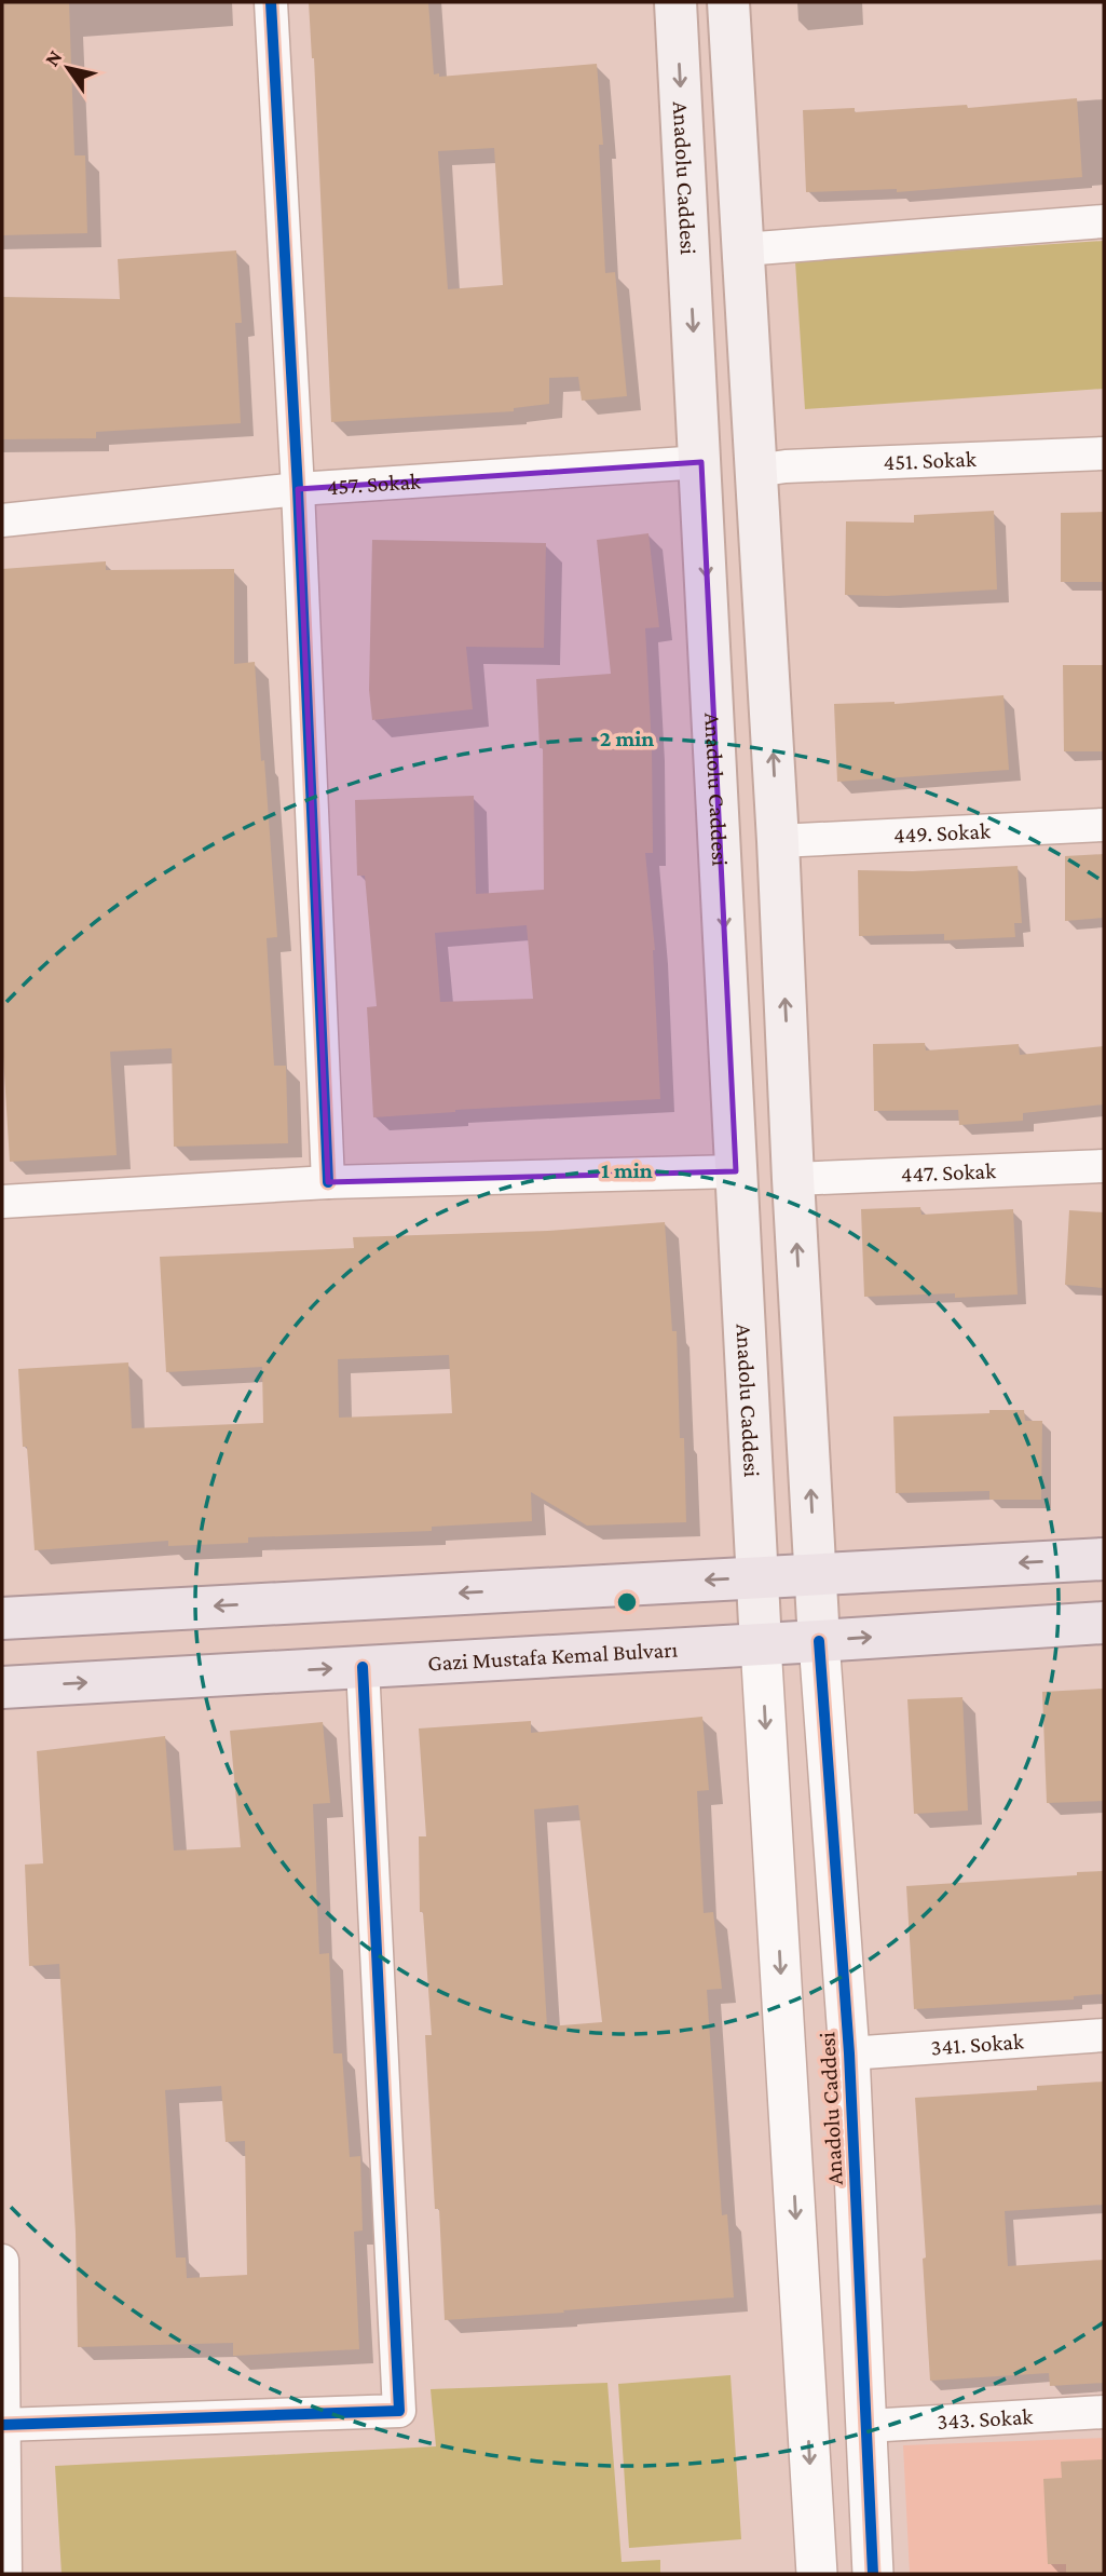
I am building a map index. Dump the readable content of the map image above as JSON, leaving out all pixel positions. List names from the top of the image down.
{
  "streets": {
    "main road": ["Anadolu Caddesi", "Gazi Mustafa Kemal Bulvarı"],
    "street": [
      "451. Sokak",
      "457. Sokak",
      "449. Sokak",
      "447. Sokak",
      "341. Sokak",
      "343. Sokak"
    ]
  },
  "crossings": [
    ["Anadolu Caddesi", "457. Sokak"],
    ["Anadolu Caddesi", "Gazi Mustafa Kemal Bulvarı"],
    ["Anadolu Caddesi", "341. Sokak"],
    ["Anadolu Caddesi", "343. Sokak"]
  ],
  "north": "top left",
  "rings": ["2 min", "1 min"]
}
